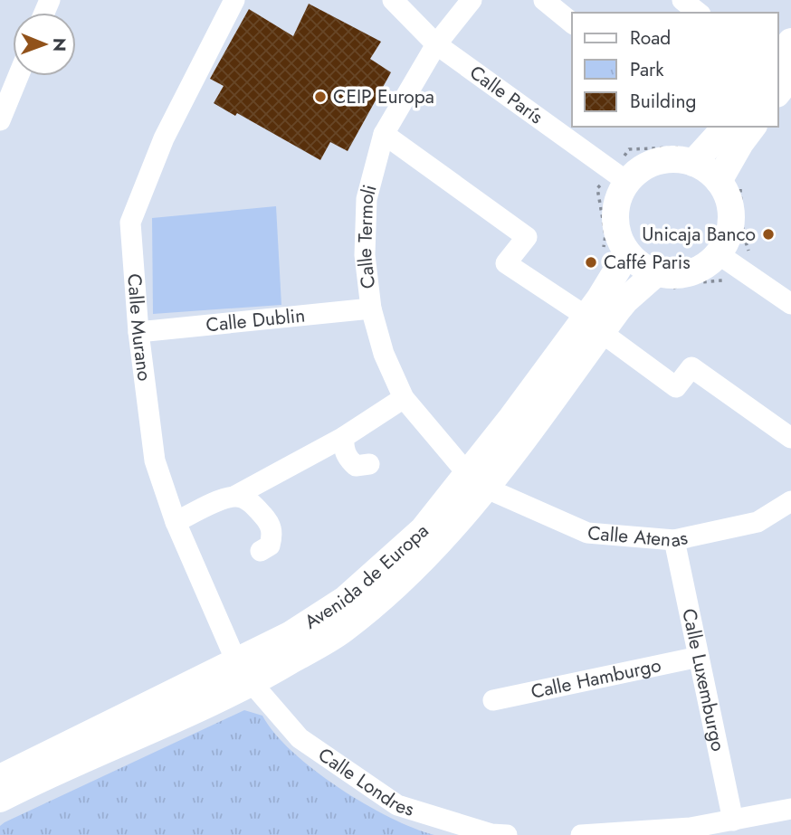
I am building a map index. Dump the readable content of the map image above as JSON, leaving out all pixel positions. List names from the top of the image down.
{
  "streets": {
    "main road": ["Avenida de Europa"],
    "street": [
      "Calle París",
      "Calle Termoli",
      "Calle Dublin",
      "Calle Murano",
      "Calle Atenas",
      "Calle Hamburgo",
      "Calle Luxemburgo",
      "Calle Londres"
    ]
  },
  "crossings": [
    ["Calle París", "Calle Termoli"],
    ["Calle París", "Avenida de Europa"],
    ["Calle Termoli", "Calle Dublin"],
    ["Calle Termoli", "Calle Atenas"],
    ["Calle Termoli", "Avenida de Europa"],
    ["Calle Dublin", "Calle Murano"],
    ["Calle Murano", "Avenida de Europa"],
    ["Calle Atenas", "Avenida de Europa"],
    ["Calle Atenas", "Calle Luxemburgo"],
    ["Calle Hamburgo", "Calle Luxemburgo"]
  ],
  "places": ["CEIP Europa", "Unicaja Banco", "Caffé Paris"],
  "legend": ["Road", "Park", "Building"],
  "north": "right"
}
